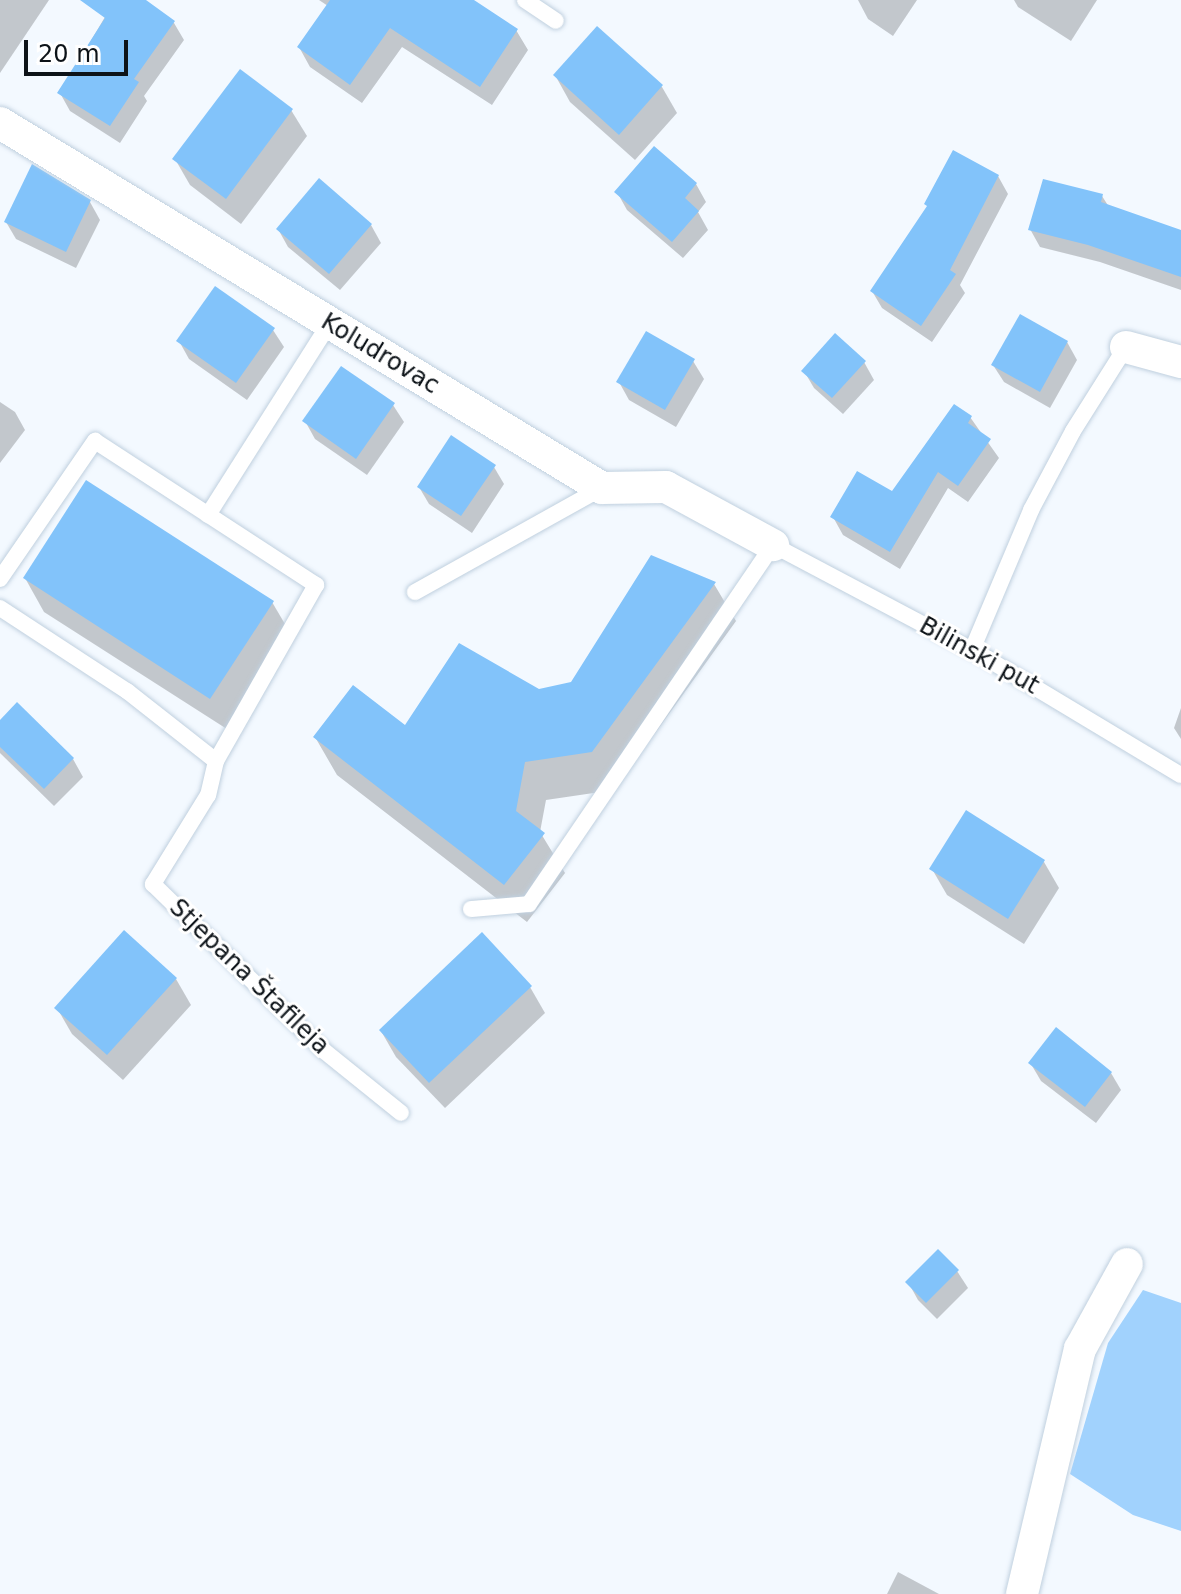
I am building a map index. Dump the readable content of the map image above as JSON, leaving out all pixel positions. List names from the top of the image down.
{
  "streets": {
    "street": ["Koludrovac"],
    "lane": ["Bilinski put", "Stjepana Štafileja"]
  },
  "scale_bar": "20 m"
}
